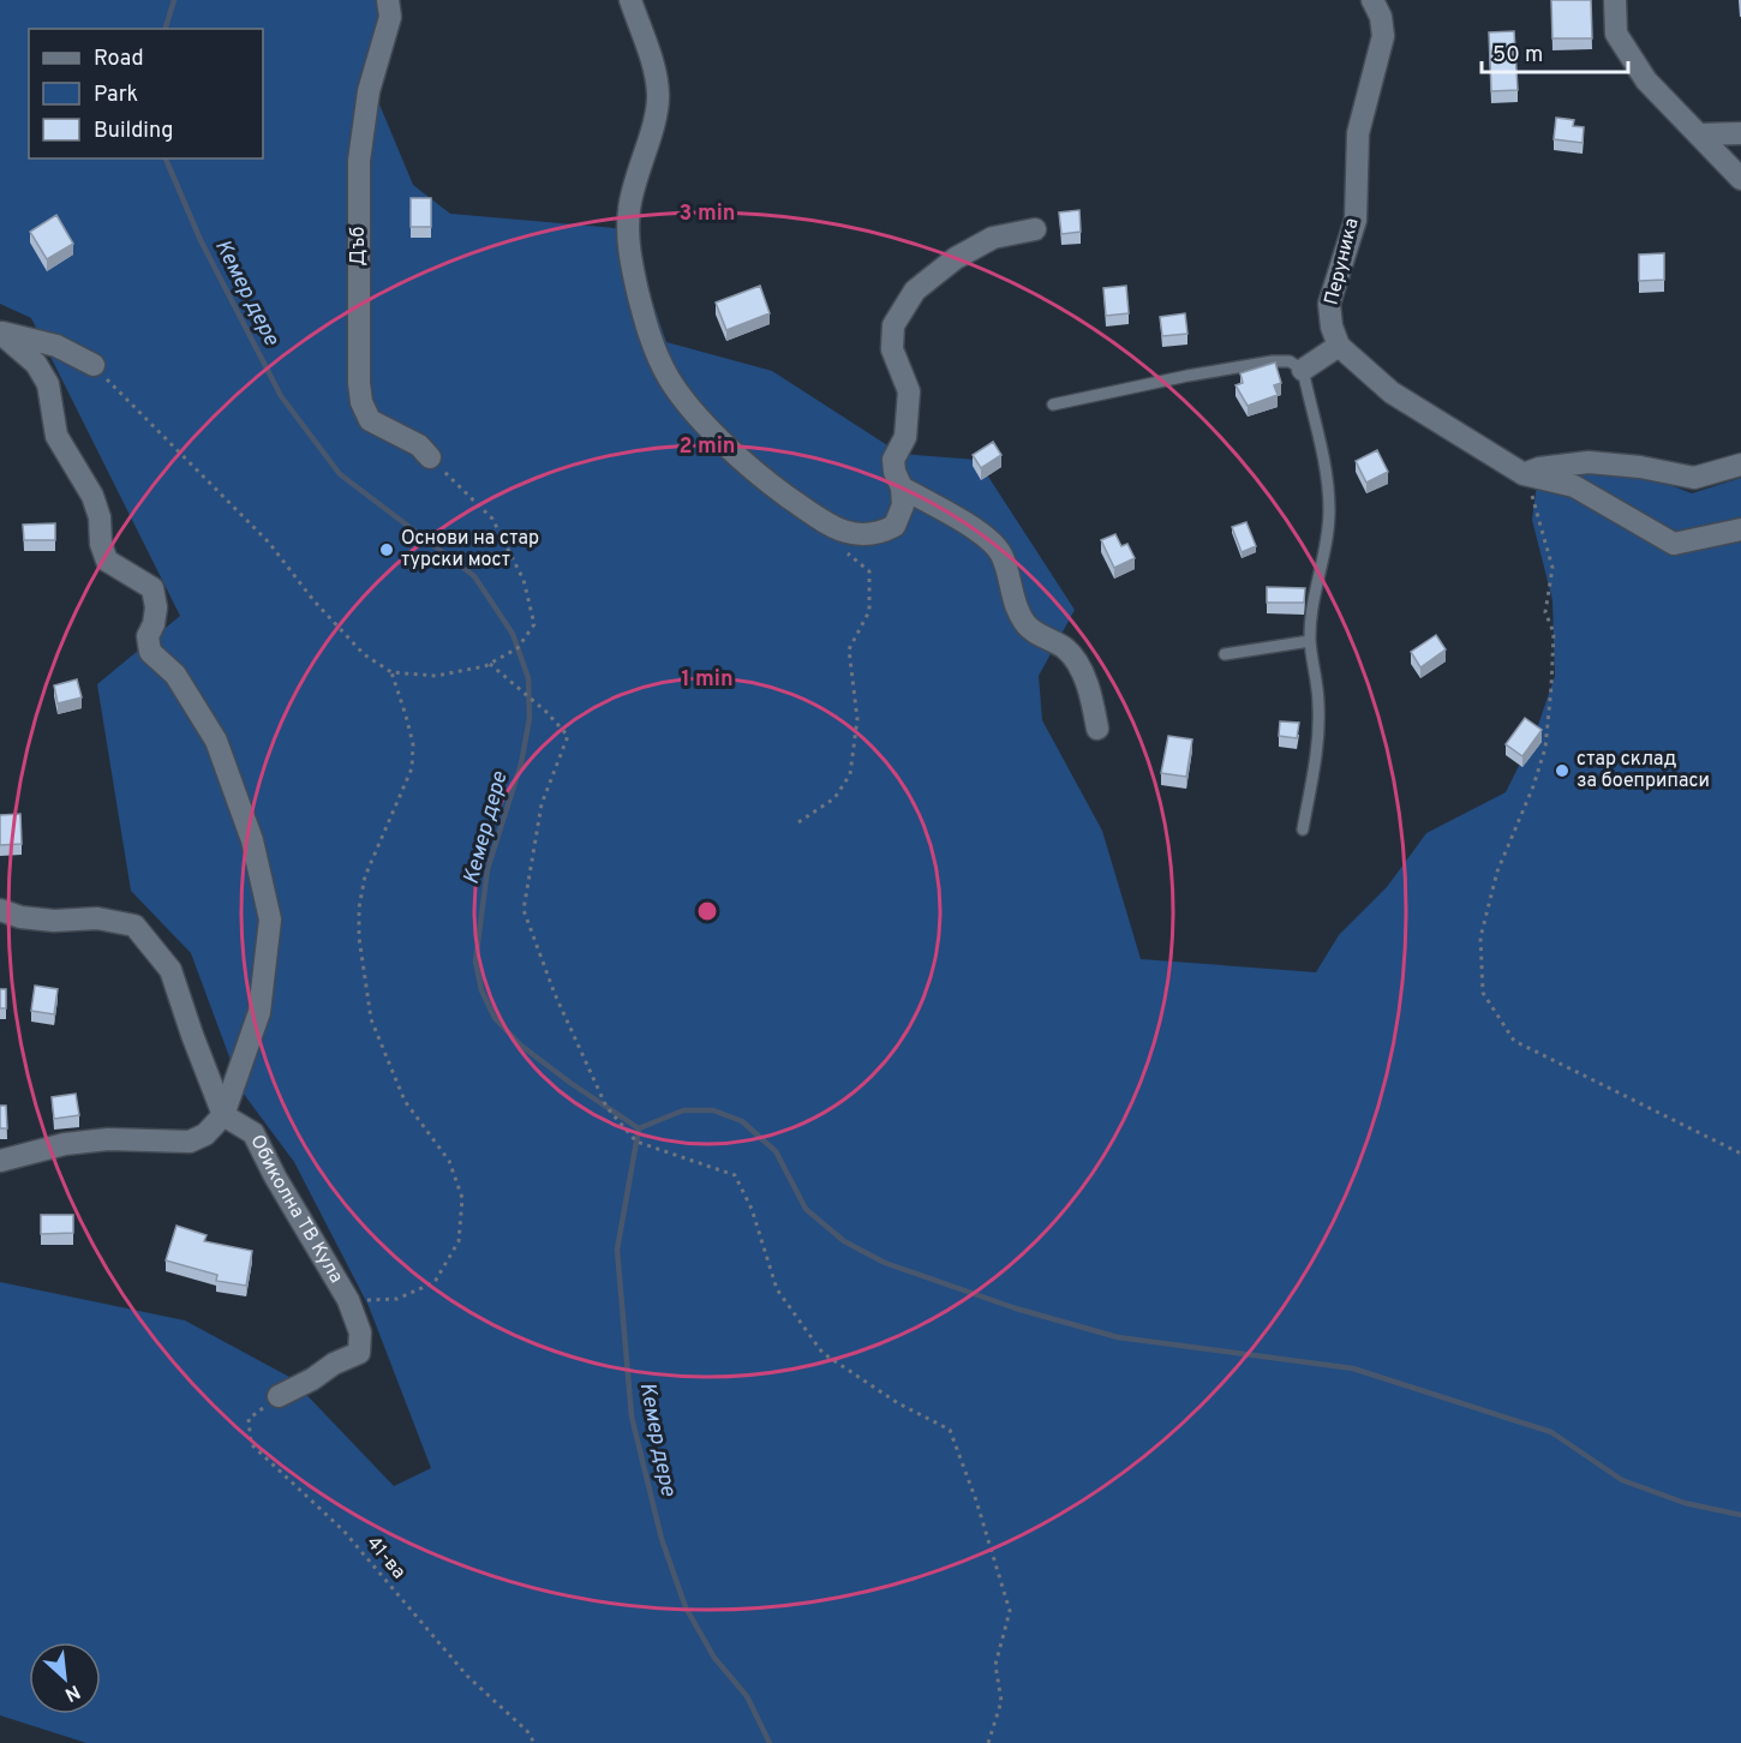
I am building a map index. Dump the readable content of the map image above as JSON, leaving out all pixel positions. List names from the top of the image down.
{
  "streets": {
    "street": ["Дъб", "Перуника", "Обиколна ТВ Кула"],
    "path": ["41-ва"]
  },
  "crossings": [
    ["Обиколна ТВ Кула", "41-ва"]
  ],
  "water": ["Кемер дере"],
  "places": ["Основи на стар турски мост", "стар склад за боеприпаси"],
  "legend": ["Road", "Park", "Building"],
  "scale_bar": "50 m",
  "north": "bottom right",
  "rings": ["3 min", "2 min", "1 min"]
}
